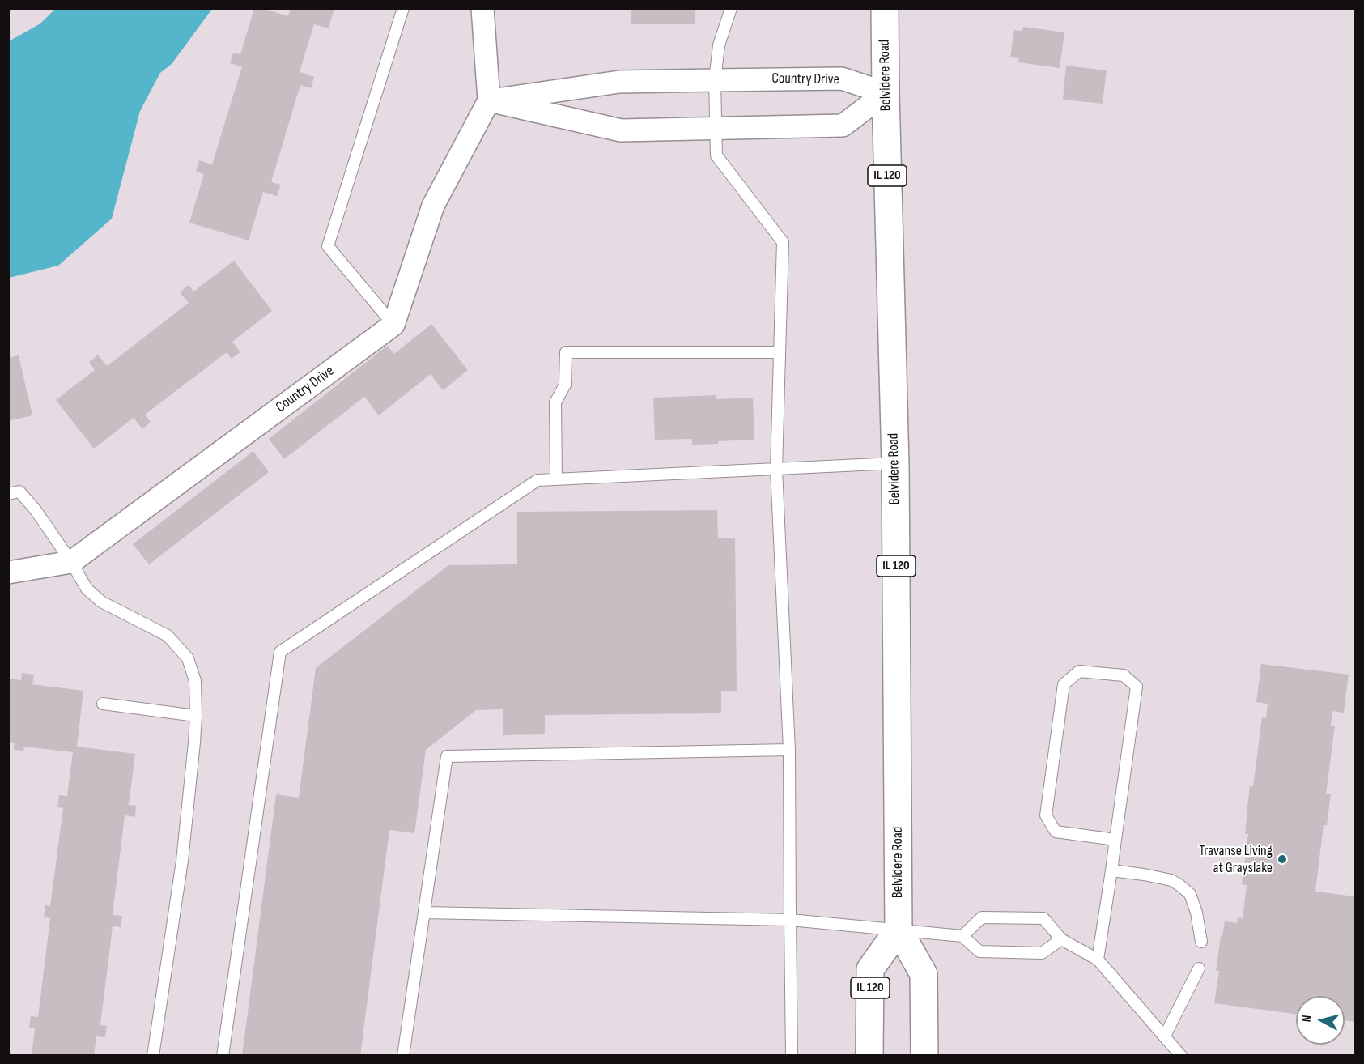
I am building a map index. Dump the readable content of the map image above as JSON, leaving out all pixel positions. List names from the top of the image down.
{
  "streets": {
    "main road": ["Belvidere Road", "IL 120"],
    "street": ["Country Drive"]
  },
  "crossings": [
    ["Belvidere Road", "Country Drive"],
    ["Belvidere Road", "IL 120"]
  ],
  "places": ["Travanse Living at Grayslake"],
  "north": "left"
}
